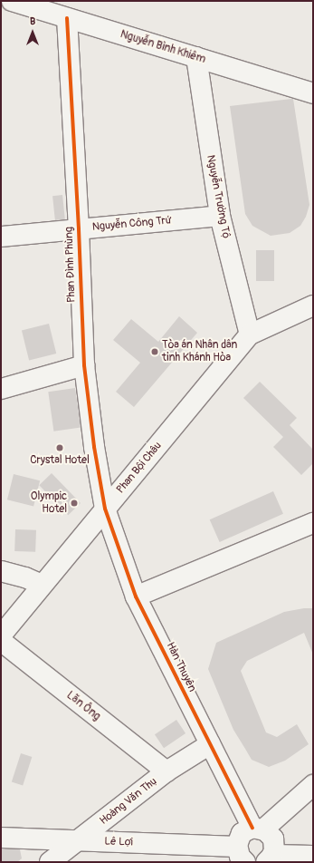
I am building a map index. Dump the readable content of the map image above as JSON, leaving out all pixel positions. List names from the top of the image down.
{
  "streets": {
    "street": [
      "Nguyễn Bình Khiêm",
      "Nguyễn Trường Tộ",
      "Nguyễn Công Trứ",
      "Phan Đình Phùng",
      "Phan Bội Châu",
      "Hàn Thuyên",
      "Lãn Ông",
      "Hoàng Văn Thụ",
      "Lê Lợi"
    ]
  },
  "crossings": [
    ["Nguyễn Bình Khiêm", "Nguyễn Trường Tộ"],
    ["Nguyễn Bình Khiêm", "Phan Đình Phùng"],
    ["Nguyễn Trường Tộ", "Nguyễn Công Trứ"],
    ["Nguyễn Trường Tộ", "Phan Bội Châu"],
    ["Nguyễn Công Trứ", "Phan Đình Phùng"],
    ["Phan Đình Phùng", "Phan Bội Châu"],
    ["Phan Đình Phùng", "Hàn Thuyên"],
    ["Phan Bội Châu", "Hàn Thuyên"],
    ["Hàn Thuyên", "Hoàng Văn Thụ"],
    ["Lãn Ông", "Hoàng Văn Thụ"],
    ["Hoàng Văn Thụ", "Lê Lợi"]
  ],
  "places": ["Tòa án Nhân dân tỉnh Khánh Hòa", "Crystal Hotel", "Olympic Hotel"],
  "north": "top"
}
